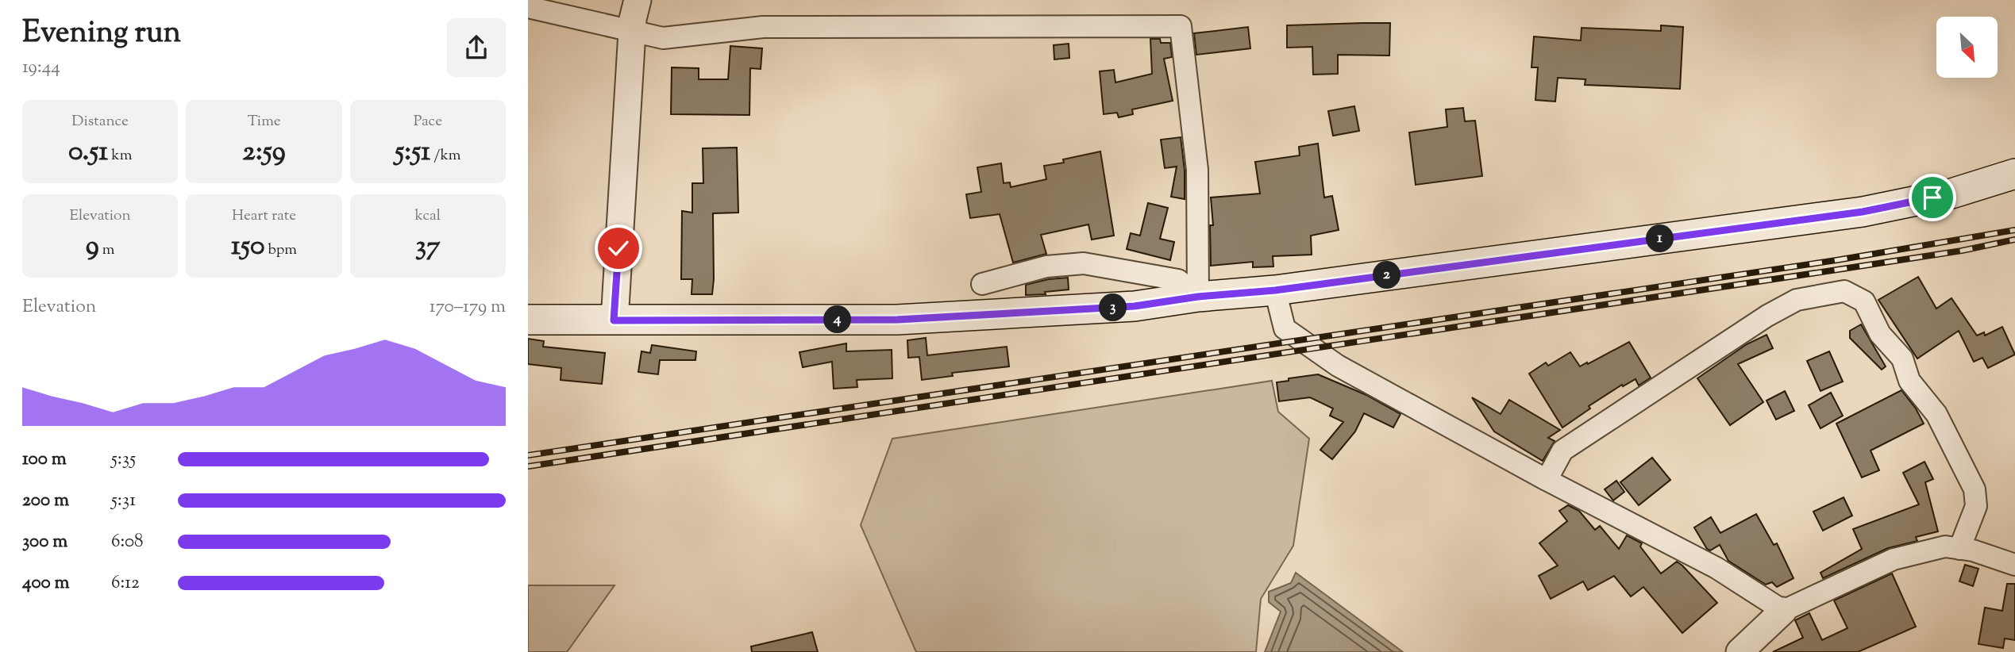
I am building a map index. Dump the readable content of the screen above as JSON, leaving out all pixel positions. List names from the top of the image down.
{
  "north": "bottom right",
  "page": {
    "heading": ["Evening run", "19:44"],
    "stats": [
      ["Distance", "0.51 km"],
      ["Time", "2:59"],
      ["Pace", "5:51 /km"],
      ["Elevation", "9 m"],
      ["Heart rate", "150 bpm"],
      ["kcal", "37"]
    ],
    "pins": [
      "1",
      "2",
      "3",
      "4"
    ],
    "chart": ["Elevation", "170–179 m"],
    "list": [
      {
        "name": "100 m",
        "note": "5:35"
      },
      {
        "name": "200 m",
        "note": "5:31"
      },
      {
        "name": "300 m",
        "note": "6:08"
      },
      {
        "name": "400 m",
        "note": "6:12"
      }
    ]
  }
}
